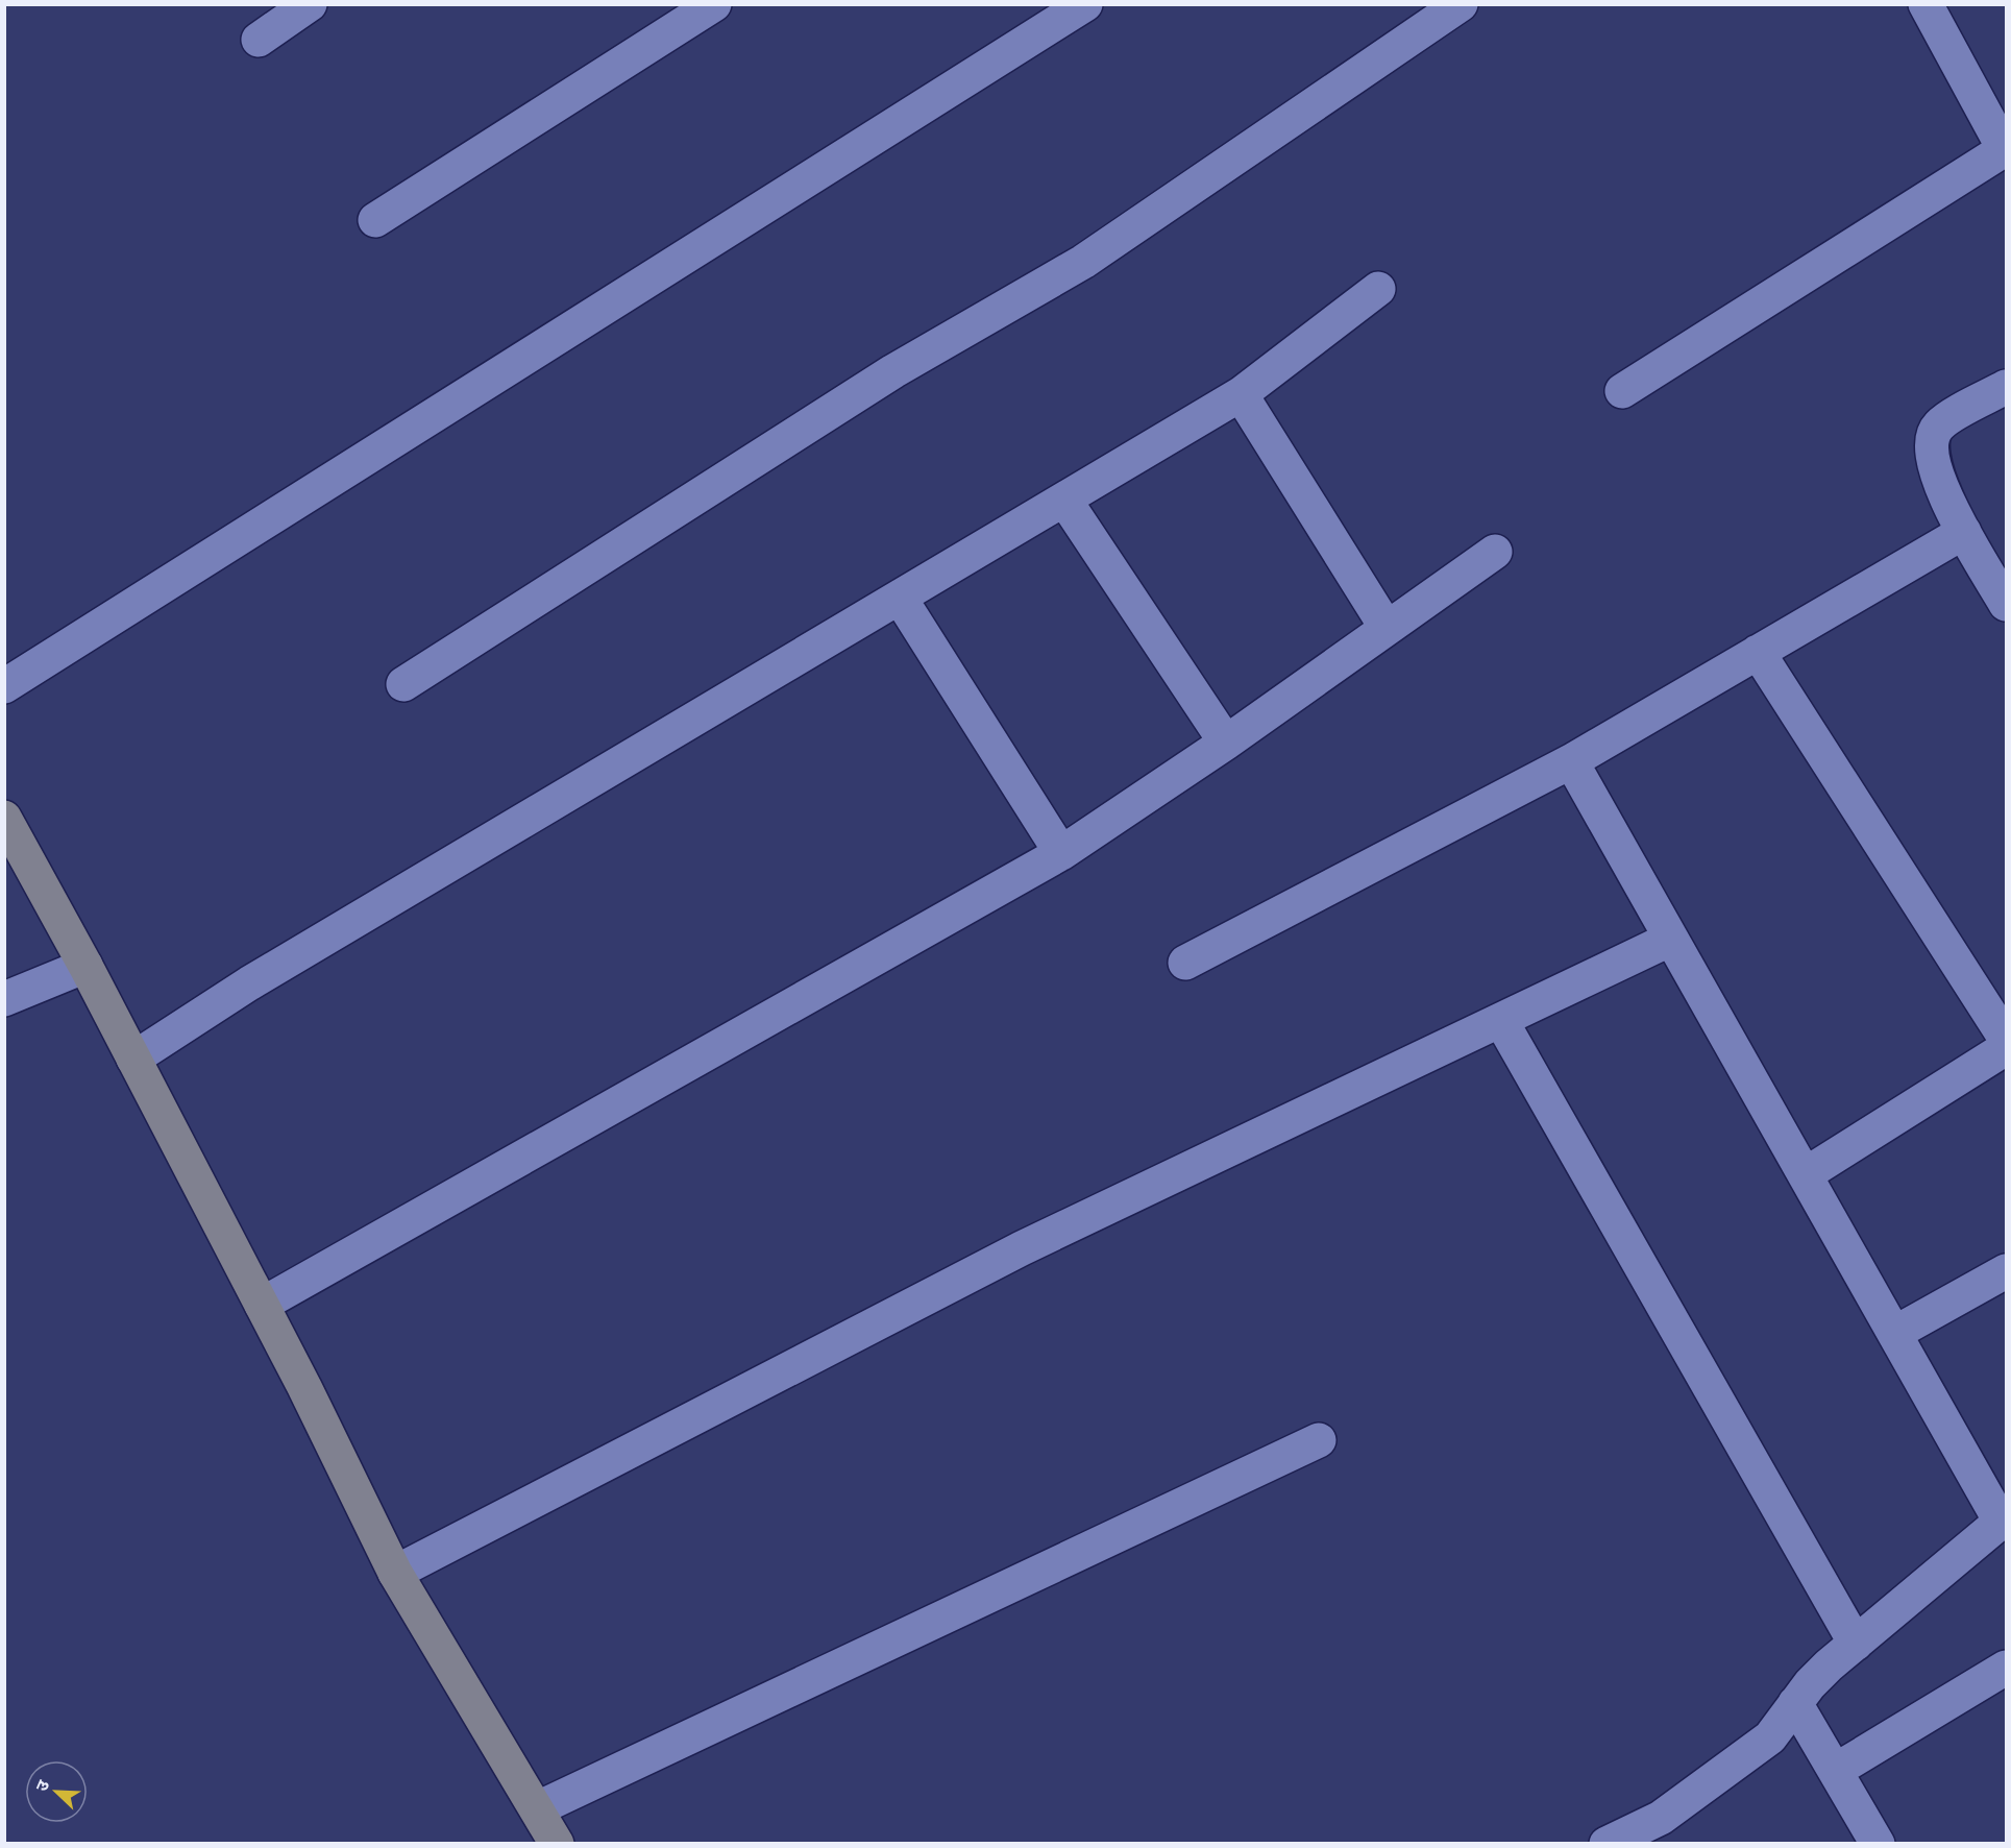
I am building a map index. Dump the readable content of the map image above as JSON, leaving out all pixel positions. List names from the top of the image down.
{
  "north": "top left"
}
